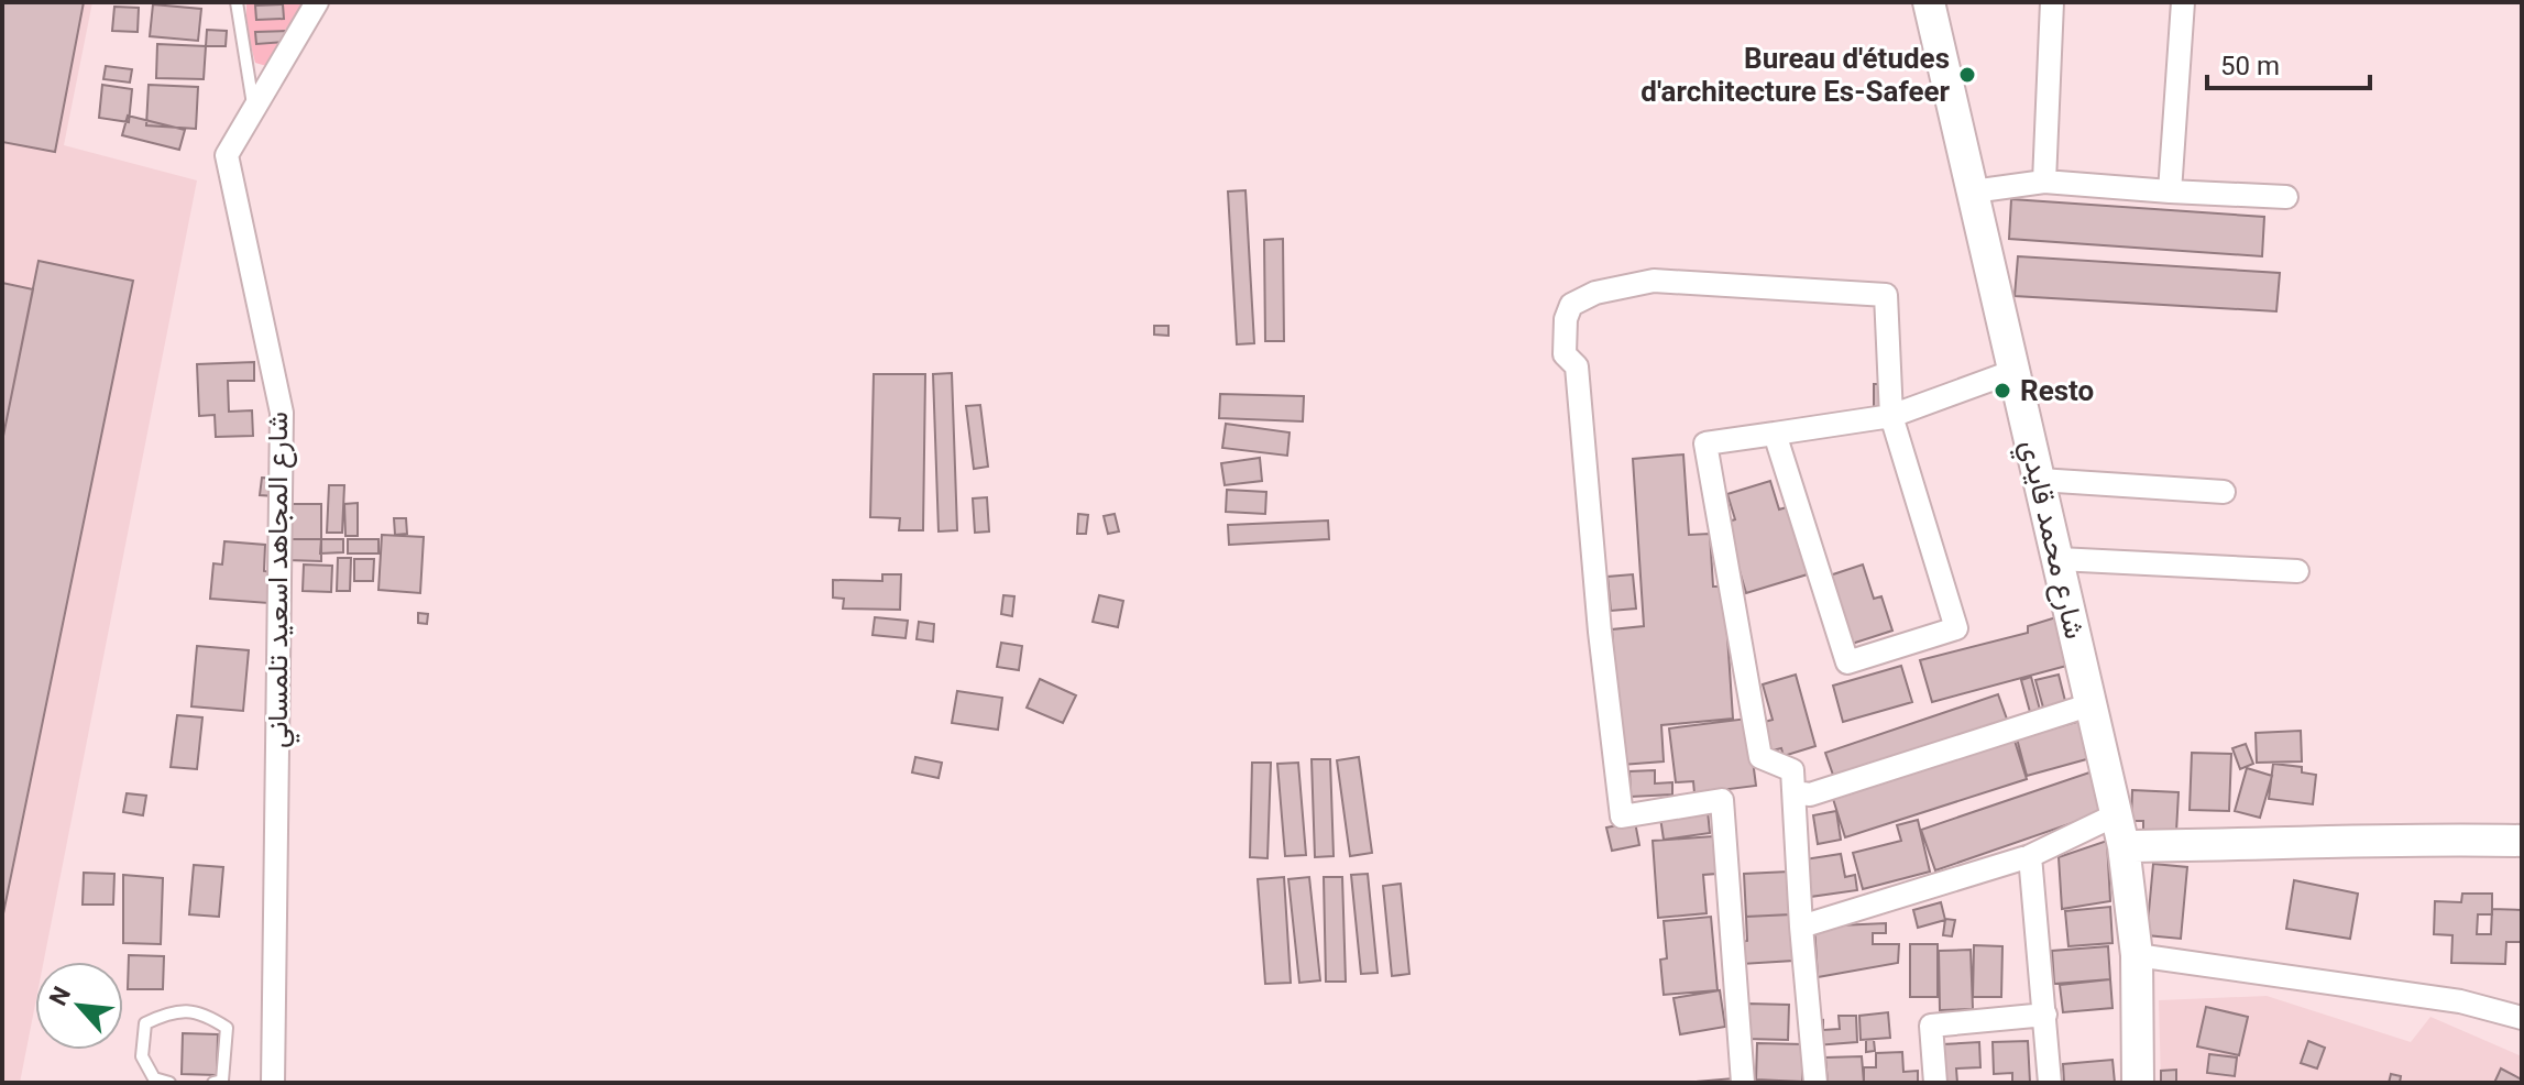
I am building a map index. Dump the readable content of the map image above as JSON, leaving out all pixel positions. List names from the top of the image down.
{
  "streets": {
    "main road": ["شارع محمد قايدي"],
    "street": ["شارع المجاهد اسعيد تلمساني"]
  },
  "places": ["Bureau d'études d'architecture Es-Safeer", "Resto"],
  "scale_bar": "50 m",
  "north": "top left"
}
